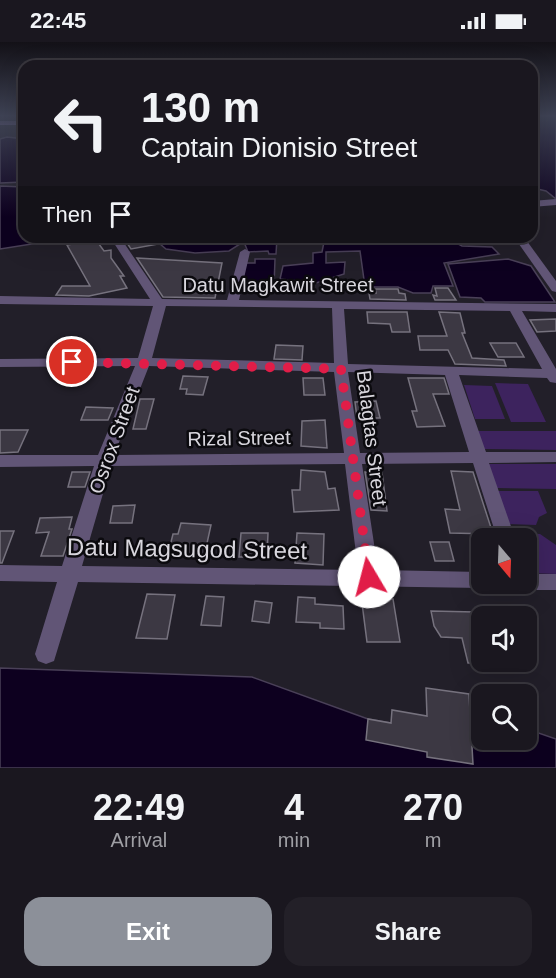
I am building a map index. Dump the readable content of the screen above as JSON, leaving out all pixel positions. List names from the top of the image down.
{
  "streets": {
    "street": [
      "Datu Magkawit Street",
      "Rizal Street",
      "Balagtas Street",
      "Osrox Street",
      "Datu Magsugod Street"
    ]
  },
  "crossings": [
    ["Datu Magkawit Street", "Balagtas Street"],
    ["Datu Magkawit Street", "Osrox Street"],
    ["Rizal Street", "Balagtas Street"],
    ["Rizal Street", "Osrox Street"],
    ["Balagtas Street", "Datu Magsugod Street"],
    ["Osrox Street", "Datu Magsugod Street"]
  ],
  "north": "bottom",
  "page": {
    "status": "22:45",
    "turn": ["130 m", "Captain Dionisio Street"],
    "then": "Then",
    "eta": [
      "22:49",
      "Arrival",
      "4",
      "min",
      "270",
      "m"
    ],
    "buttons": ["Exit", "Share"]
  }
}
